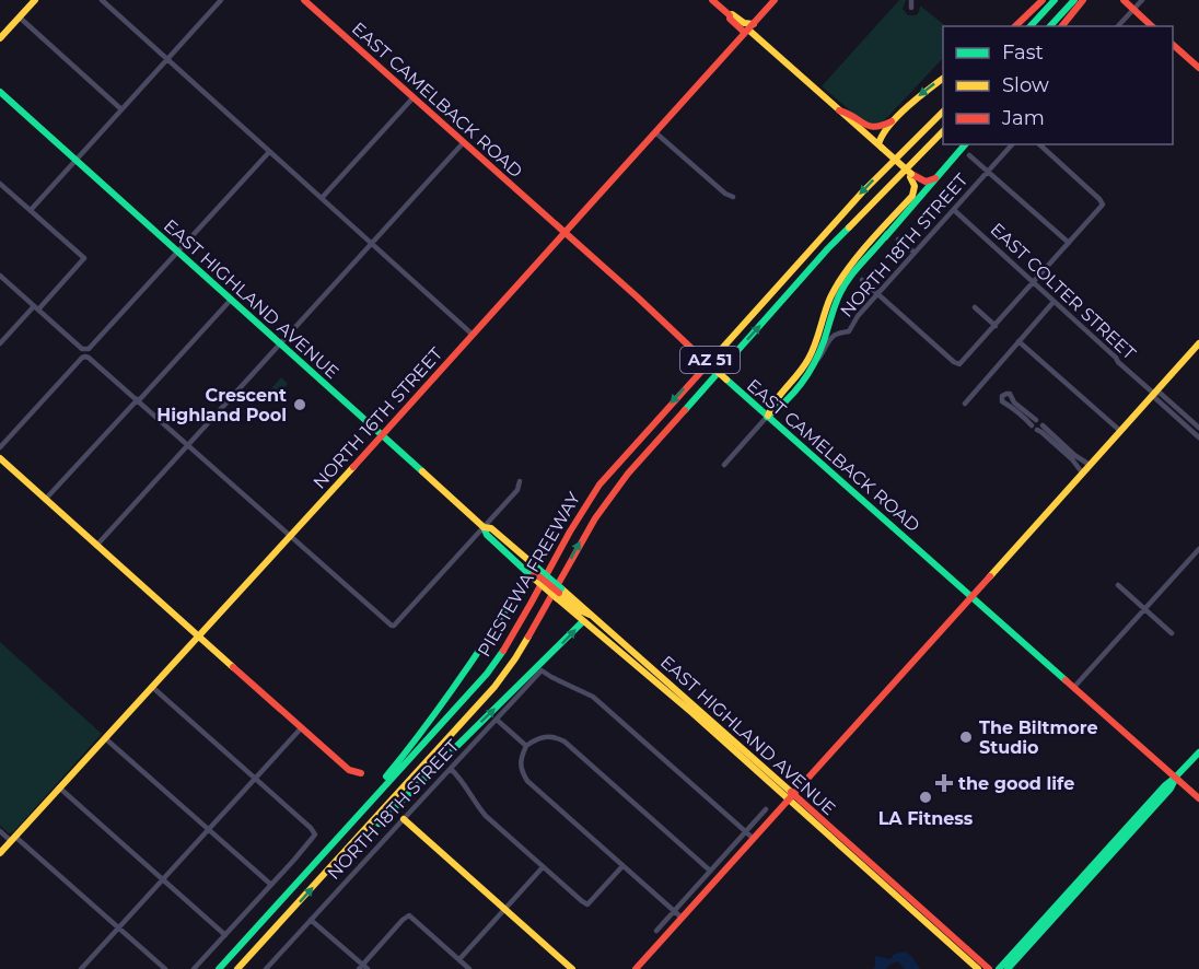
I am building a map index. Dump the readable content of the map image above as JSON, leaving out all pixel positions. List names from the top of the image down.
{
  "streets": {
    "main road": [
      "EAST CAMELBACK ROAD",
      "NORTH 18TH STREET",
      "EAST HIGHLAND AVENUE",
      "AZ 51",
      "NORTH 16TH STREET",
      "PIESTEWA FREEWAY"
    ],
    "street": ["EAST COLTER STREET"]
  },
  "crossings": [
    ["EAST CAMELBACK ROAD", "NORTH 18TH STREET"],
    ["EAST CAMELBACK ROAD", "NORTH 16TH STREET"],
    ["NORTH 18TH STREET", "EAST COLTER STREET"],
    ["EAST HIGHLAND AVENUE", "NORTH 16TH STREET"]
  ],
  "places": {
    "other": ["Crescent Highland Pool", "The Biltmore Studio", "LA Fitness"],
    "health": ["the good life"]
  },
  "legend": ["Fast", "Slow", "Jam"]
}
